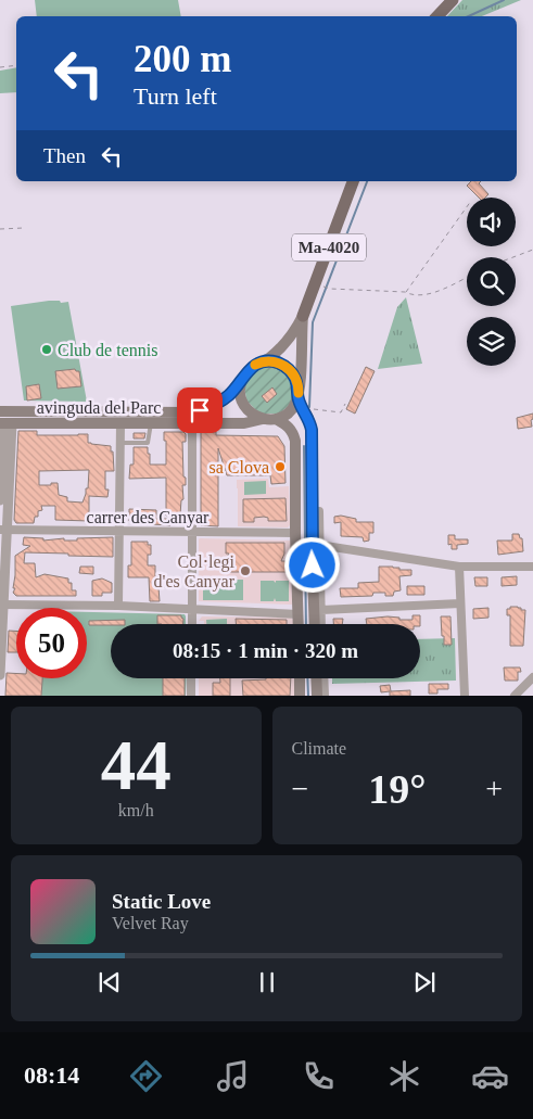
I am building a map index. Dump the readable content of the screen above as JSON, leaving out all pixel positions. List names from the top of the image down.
{
  "streets": {
    "main road": ["Ma-4020", "avinguda del Parc"],
    "street": ["carrer des Canyar"]
  },
  "crossings": [
    ["Ma-4020", "avinguda del Parc"]
  ],
  "places": ["Club de tennis", "sa Clova", "Col·legi d'es Canyar"],
  "page": {
    "turn": ["200 m", "Turn left"],
    "then": "Then",
    "limit": "50",
    "trip": "08:15 · 1 min · 320 m",
    "tile": [
      ["44", "km/h"],
      "Climate"
    ],
    "heat": ["−", "19°", "+"],
    "song": ["Static Love", "Velvet Ray"],
    "tabs": "08:14"
  }
}
